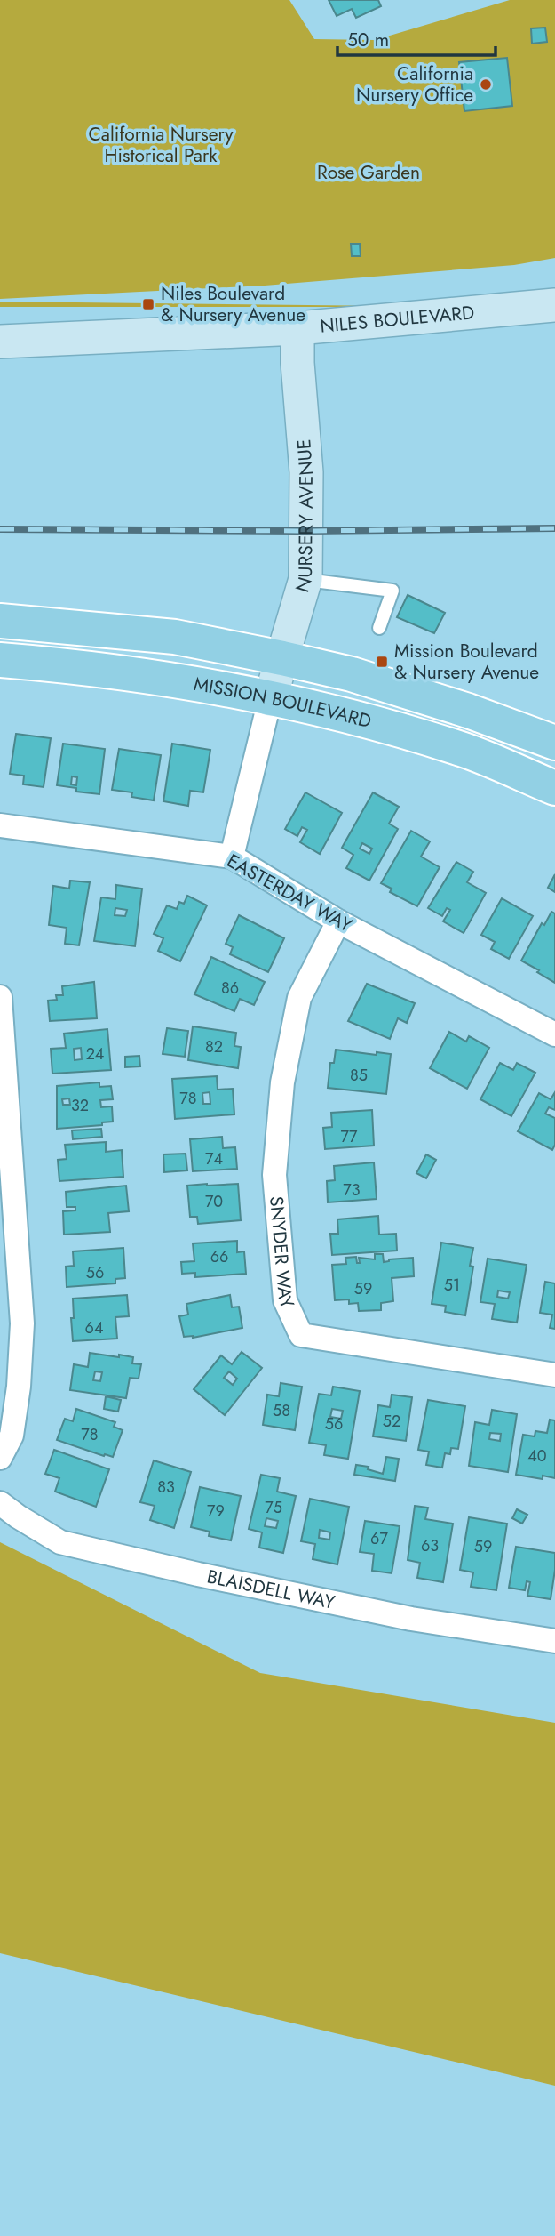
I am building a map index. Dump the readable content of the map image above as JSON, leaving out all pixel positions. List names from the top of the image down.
{
  "streets": {
    "main road": ["NILES BOULEVARD", "NURSERY AVENUE", "MISSION BOULEVARD"],
    "street": ["EASTERDAY WAY", "SNYDER WAY", "BLAISDELL WAY"]
  },
  "crossings": [
    ["NILES BOULEVARD", "NURSERY AVENUE"],
    ["NURSERY AVENUE", "MISSION BOULEVARD"],
    ["EASTERDAY WAY", "SNYDER WAY"]
  ],
  "parks": ["California Nursery Historical Park", "Rose Garden"],
  "places": {
    "other": ["California Nursery Office"],
    "transit": ["Niles Boulevard & Nursery Avenue", "Mission Boulevard & Nursery Avenue"]
  },
  "house_numbers": [
    "86",
    "82",
    "24",
    "85",
    "78",
    "32",
    "77",
    "74",
    "73",
    "70",
    "66",
    "56",
    "51",
    "59",
    "64",
    "58",
    "52",
    "56",
    "78",
    "40",
    "83",
    "75",
    "79",
    "67",
    "63",
    "59"
  ],
  "scale_bar": "50 m"
}
